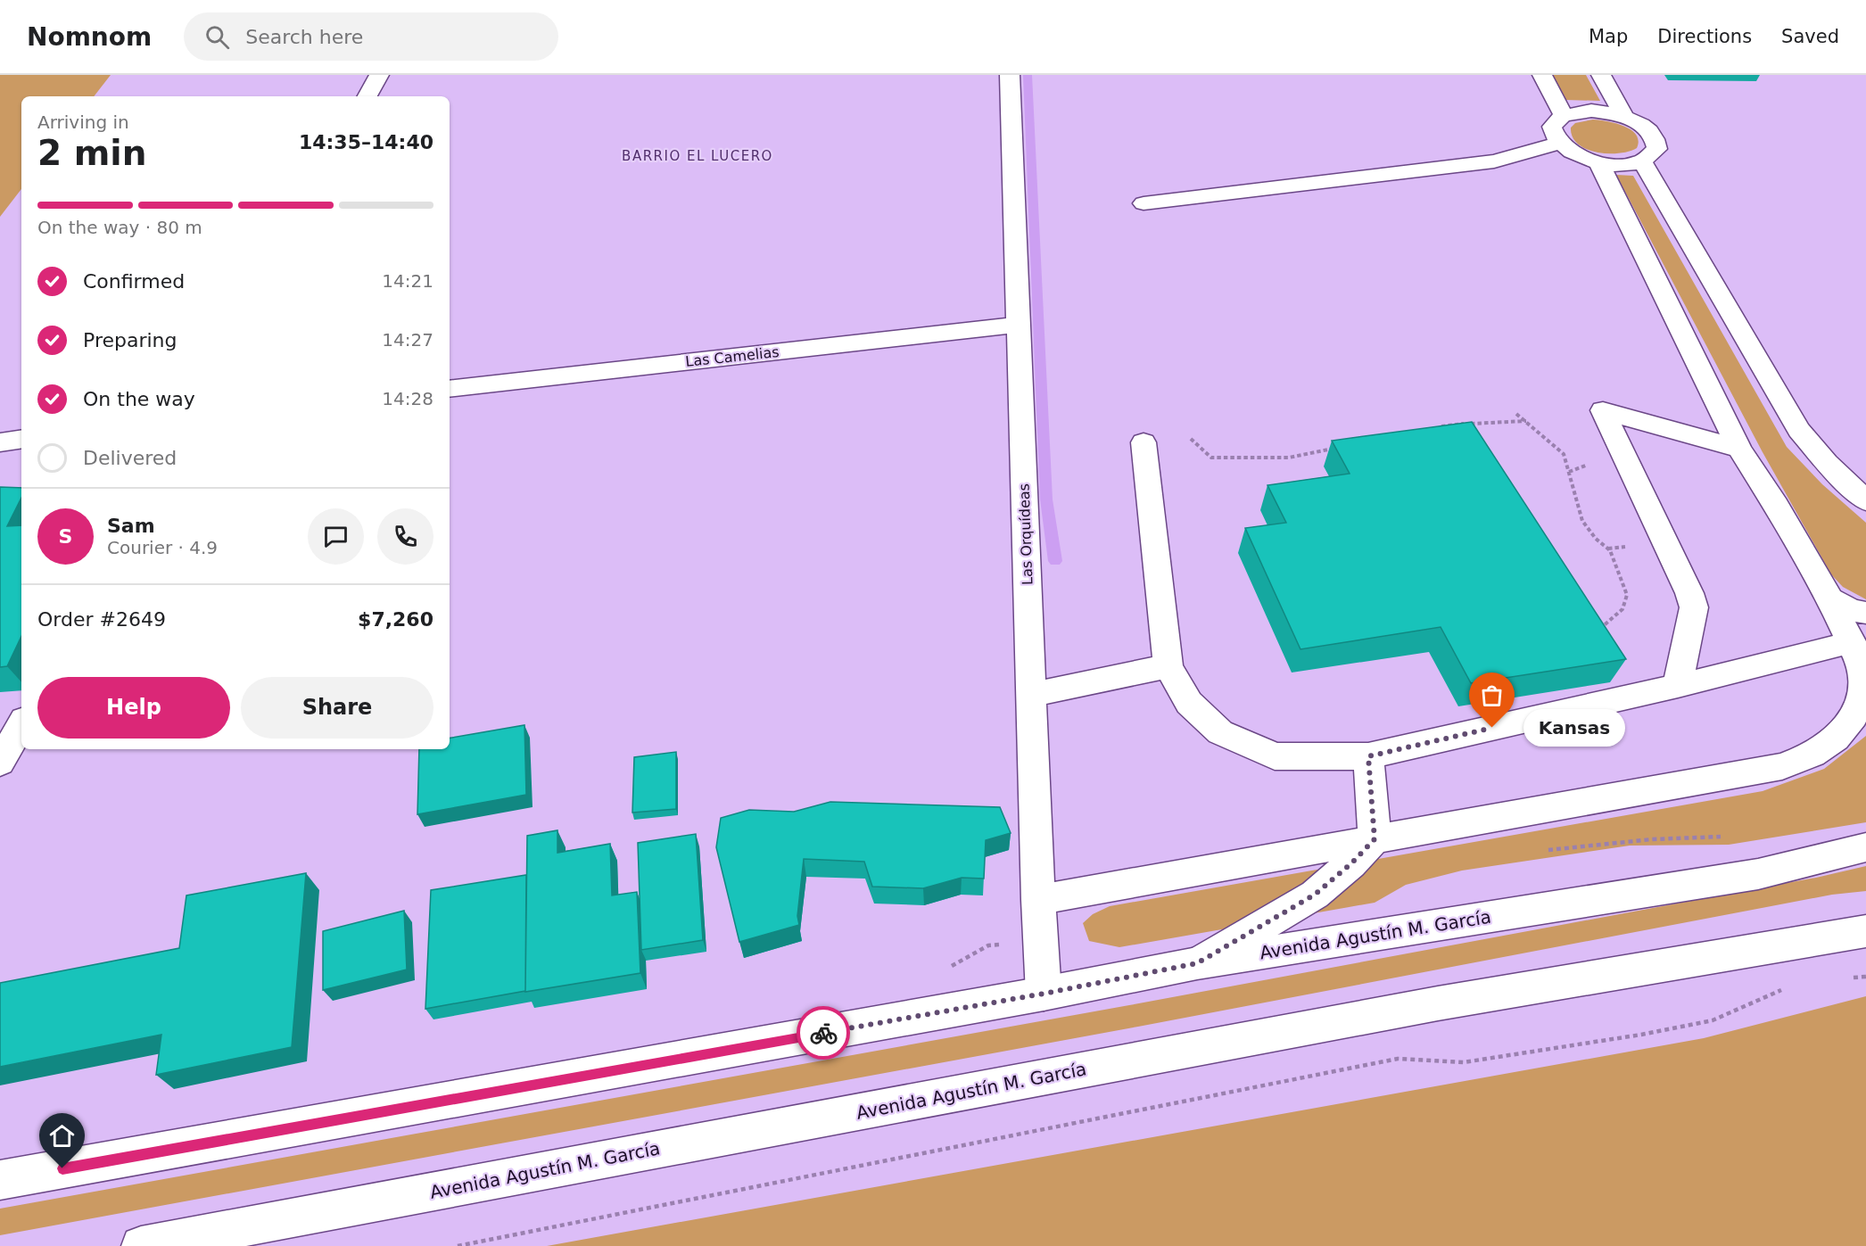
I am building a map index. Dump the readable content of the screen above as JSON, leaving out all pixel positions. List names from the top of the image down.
{
  "streets": {
    "main road": ["Las Camelias", "Las Orquídeas", "Avenida Agustín M. García"]
  },
  "crossings": [
    ["Las Camelias", "Las Orquídeas"],
    ["Las Orquídeas", "Avenida Agustín M. García"]
  ],
  "districts": ["BARRIO EL LUCERO"],
  "places": ["Kansas"],
  "page": {
    "header": "Nomnom",
    "search": "Search here",
    "nav": ["Map", "Directions", "Saved"],
    "heading": ["2 min", "Arriving in", "14:35–14:40"],
    "panel": [
      "Sam",
      "Courier · 4.9",
      "Order #2649",
      "$7,260"
    ],
    "bar": "On the way · 80 m",
    "list": [
      ["Confirmed", "14:21"],
      ["Preparing", "14:27"],
      ["On the way", "14:28"],
      "Delivered"
    ],
    "round": "S",
    "buttons": ["Help", "Share"],
    "bubble": "Kansas"
  }
}
